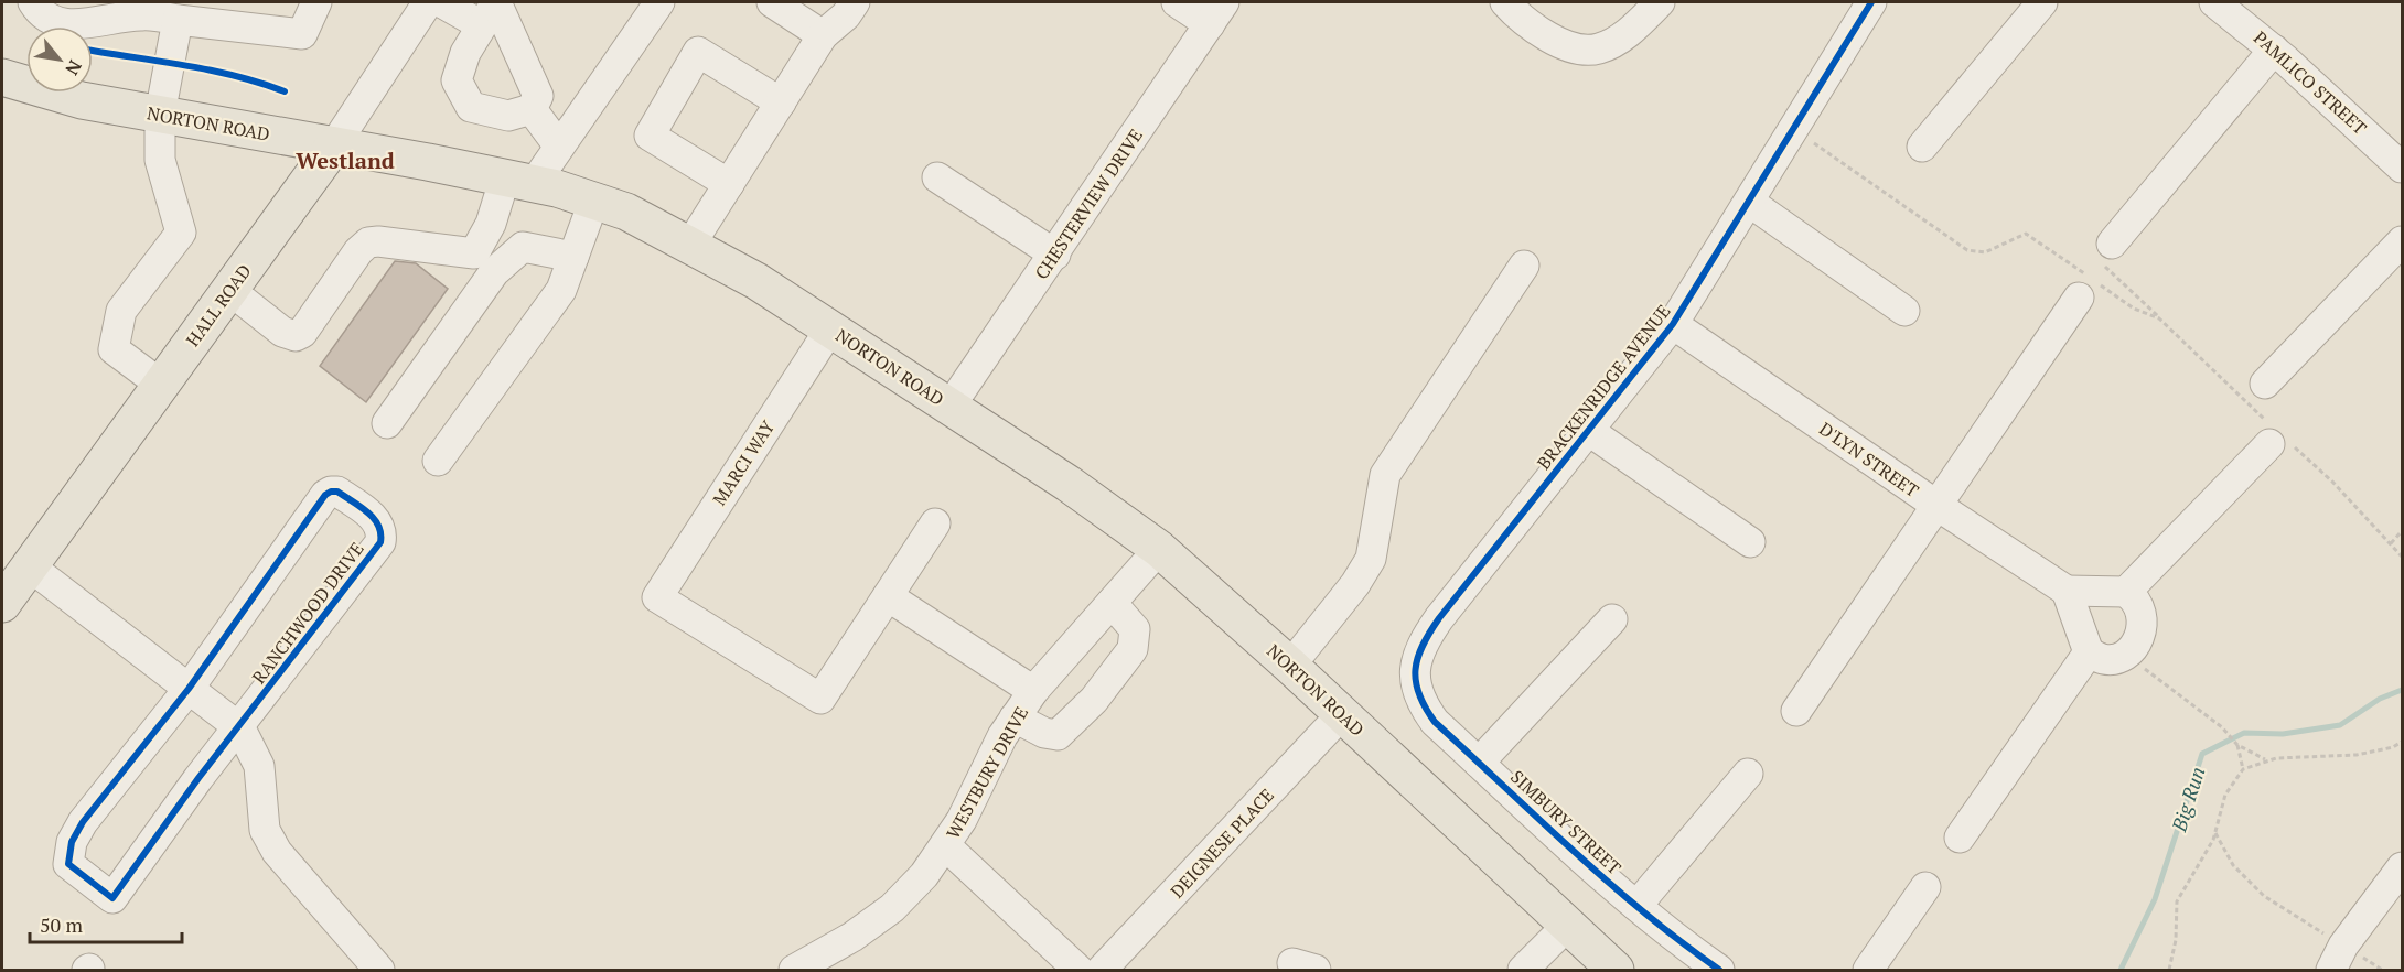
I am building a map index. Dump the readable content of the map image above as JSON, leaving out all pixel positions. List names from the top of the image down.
{
  "streets": {
    "main road": ["NORTON ROAD", "HALL ROAD"],
    "street": [
      "PAMLICO STREET",
      "CHESTERVIEW DRIVE",
      "BRACKENRIDGE AVENUE",
      "D'LYN STREET",
      "MARCI WAY",
      "RANCHWOOD DRIVE",
      "WESTBURY DRIVE",
      "SIMBURY STREET",
      "DEIGNESE PLACE"
    ]
  },
  "crossings": [
    ["NORTON ROAD", "CHESTERVIEW DRIVE"],
    ["NORTON ROAD", "HALL ROAD"],
    ["NORTON ROAD", "MARCI WAY"],
    ["NORTON ROAD", "WESTBURY DRIVE"],
    ["NORTON ROAD", "DEIGNESE PLACE"],
    ["BRACKENRIDGE AVENUE", "D'LYN STREET"],
    ["BRACKENRIDGE AVENUE", "SIMBURY STREET"]
  ],
  "districts": ["Westland"],
  "water": ["Big Run"],
  "scale_bar": "50 m",
  "north": "bottom right"
}
